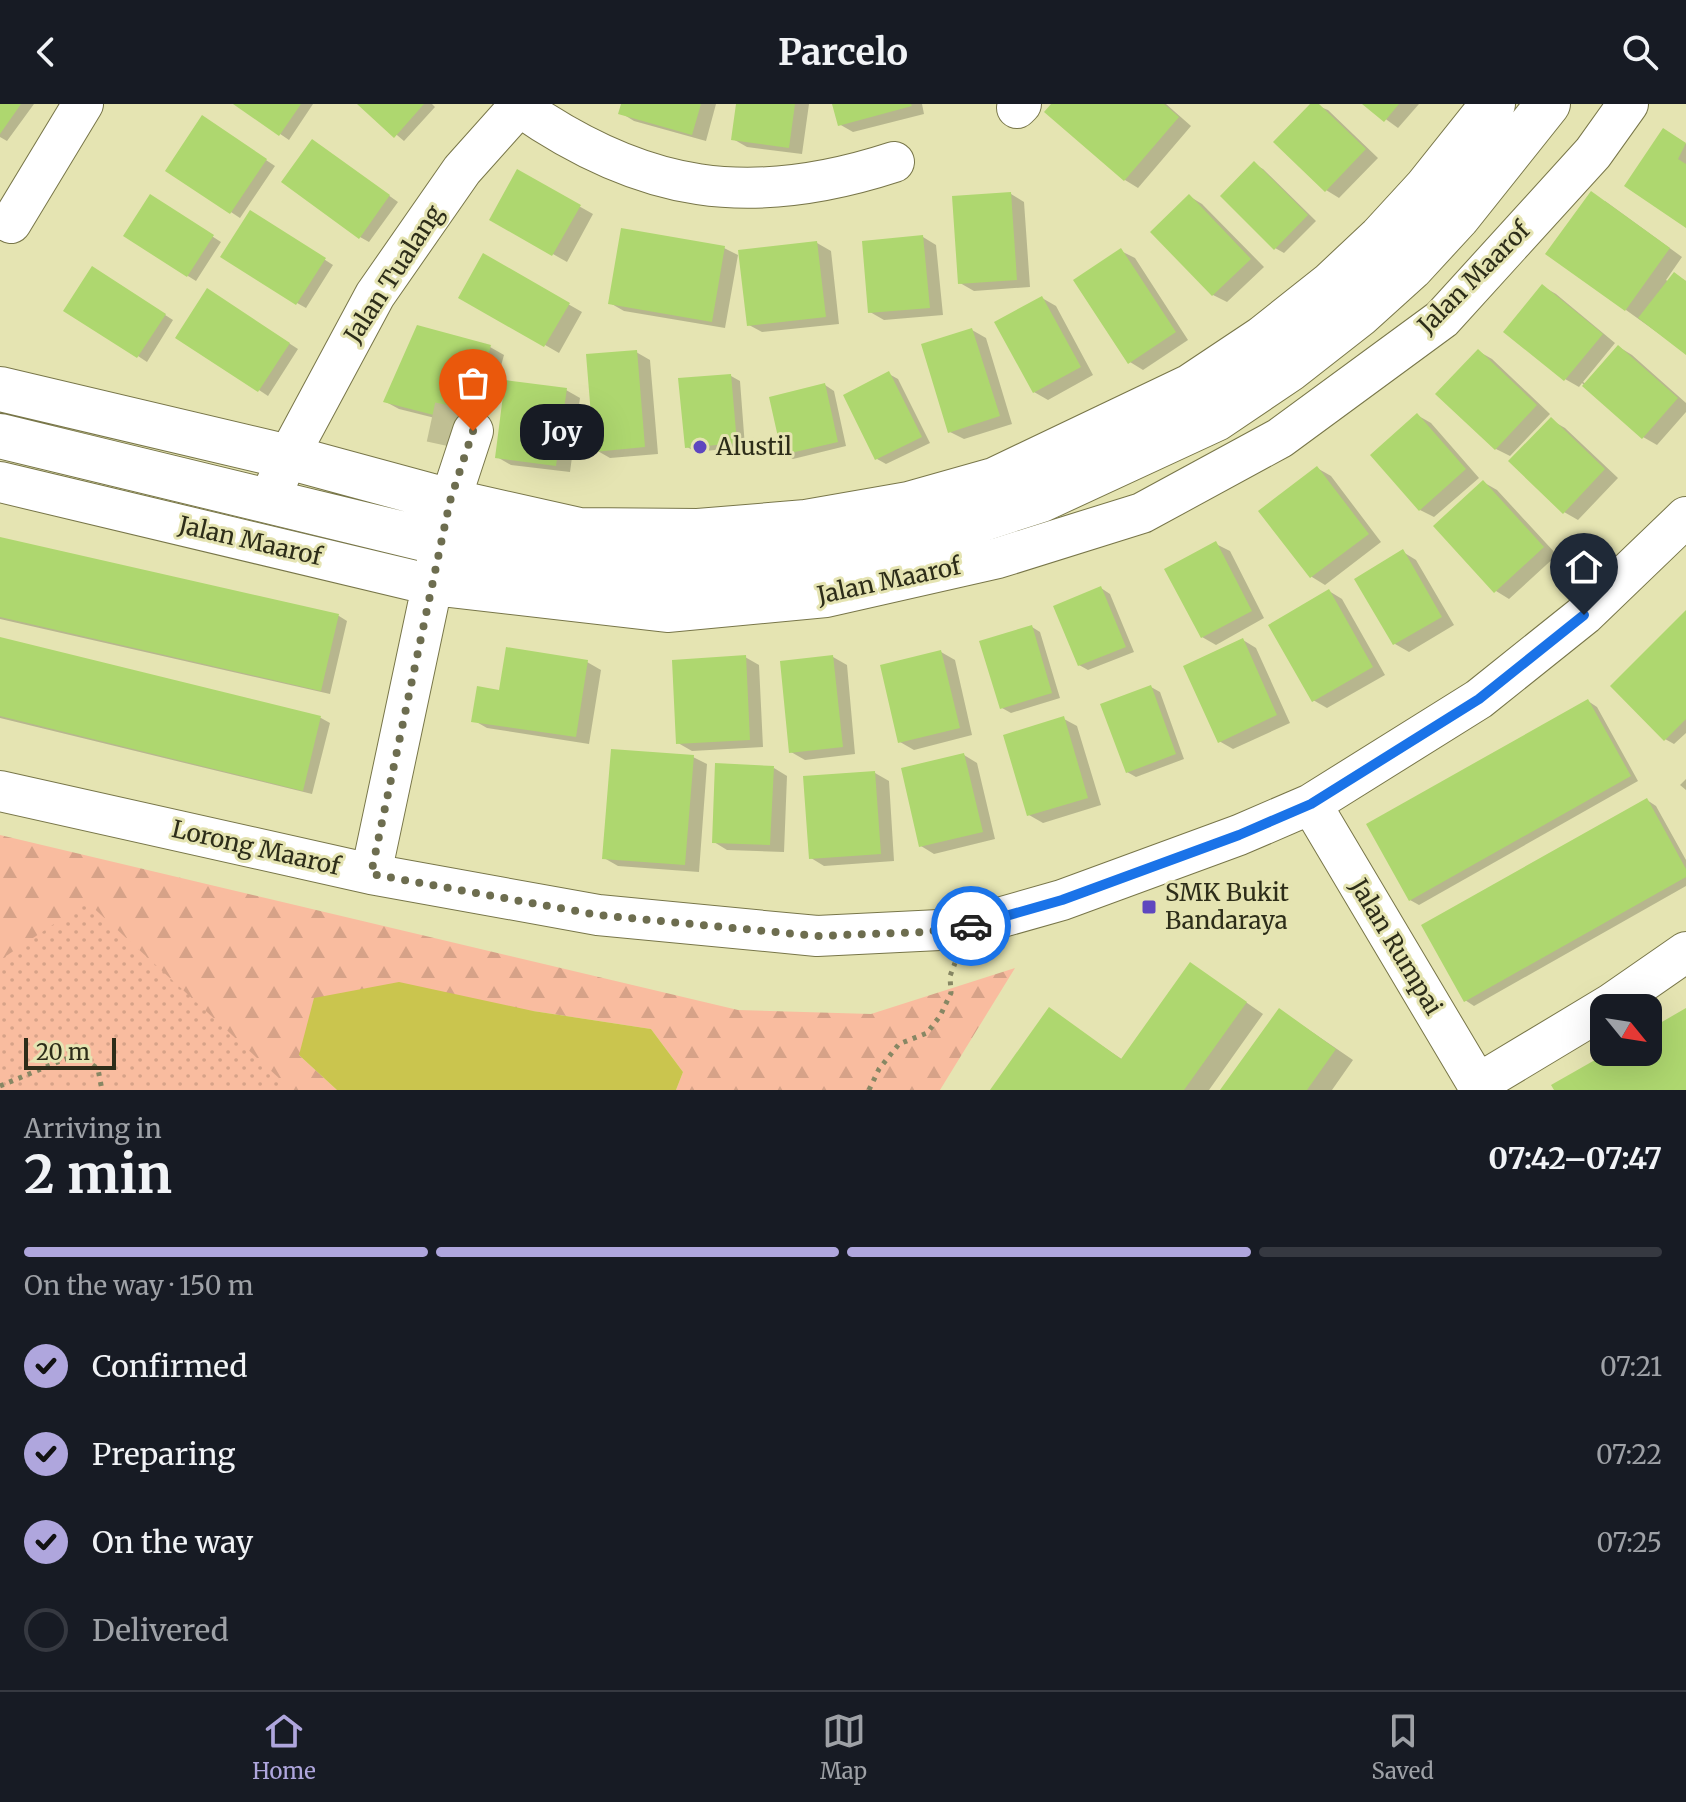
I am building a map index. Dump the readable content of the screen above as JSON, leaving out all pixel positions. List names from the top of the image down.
{
  "streets": {
    "main road": ["Jalan Maarof"],
    "street": ["Jalan Tualang", "Lorong Maarof", "Jalan Rumpai"]
  },
  "crossings": [
    ["Jalan Tualang", "Jalan Maarof"],
    ["Lorong Maarof", "Jalan Rumpai"]
  ],
  "places": {
    "other": ["Joy", "Alustil"],
    "transit": ["SMK Bukit Bandaraya"]
  },
  "scale_bar": "20 m",
  "north": "bottom right",
  "page": {
    "header": "Parcelo",
    "bubble": "Joy",
    "scale": "20 m",
    "heading": ["2 min", "Arriving in", "07:42–07:47"],
    "bar": "On the way · 150 m",
    "list": [
      ["Confirmed", "07:21"],
      ["Preparing", "07:22"],
      ["On the way", "07:25"],
      "Delivered"
    ],
    "tabs": ["Home", "Map", "Saved"]
  }
}
